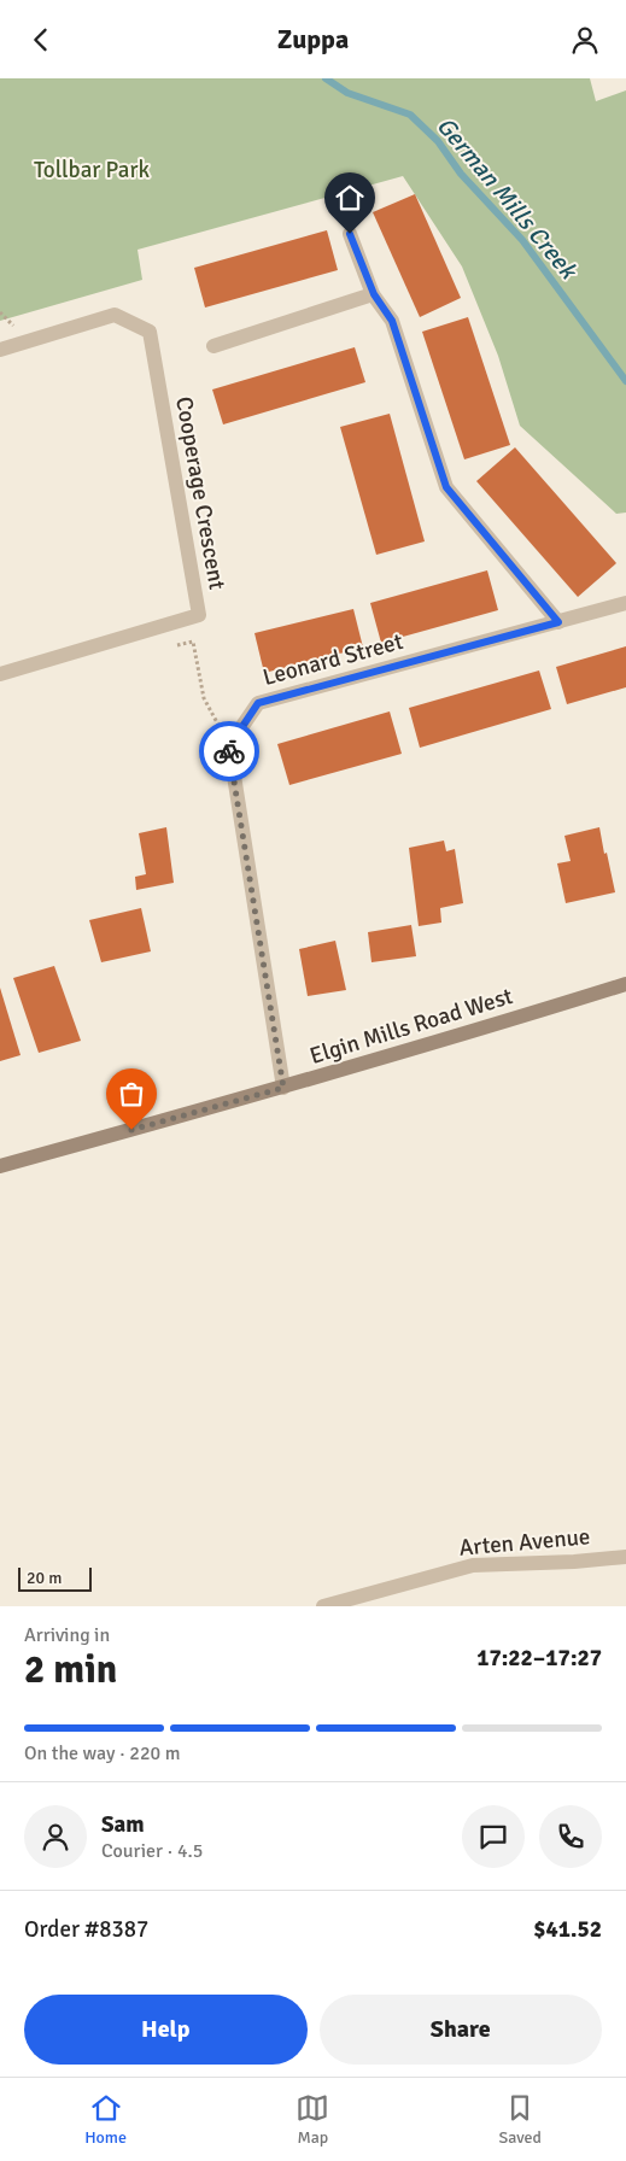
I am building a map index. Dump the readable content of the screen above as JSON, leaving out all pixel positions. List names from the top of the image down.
{
  "streets": {
    "main road": ["Elgin Mills Road West"],
    "street": ["Cooperage Crescent", "Leonard Street", "Arten Avenue"]
  },
  "water": ["German Mills Creek"],
  "parks": ["Tollbar Park"],
  "scale_bar": "20 m",
  "page": {
    "header": "Zuppa",
    "scale": "20 m",
    "heading": ["2 min", "Arriving in", "17:22–17:27"],
    "panel": [
      "Sam",
      "Courier · 4.5",
      "Order #8387",
      "$41.52"
    ],
    "bar": "On the way · 220 m",
    "buttons": ["Help", "Share"],
    "tabs": ["Home", "Map", "Saved"]
  }
}
